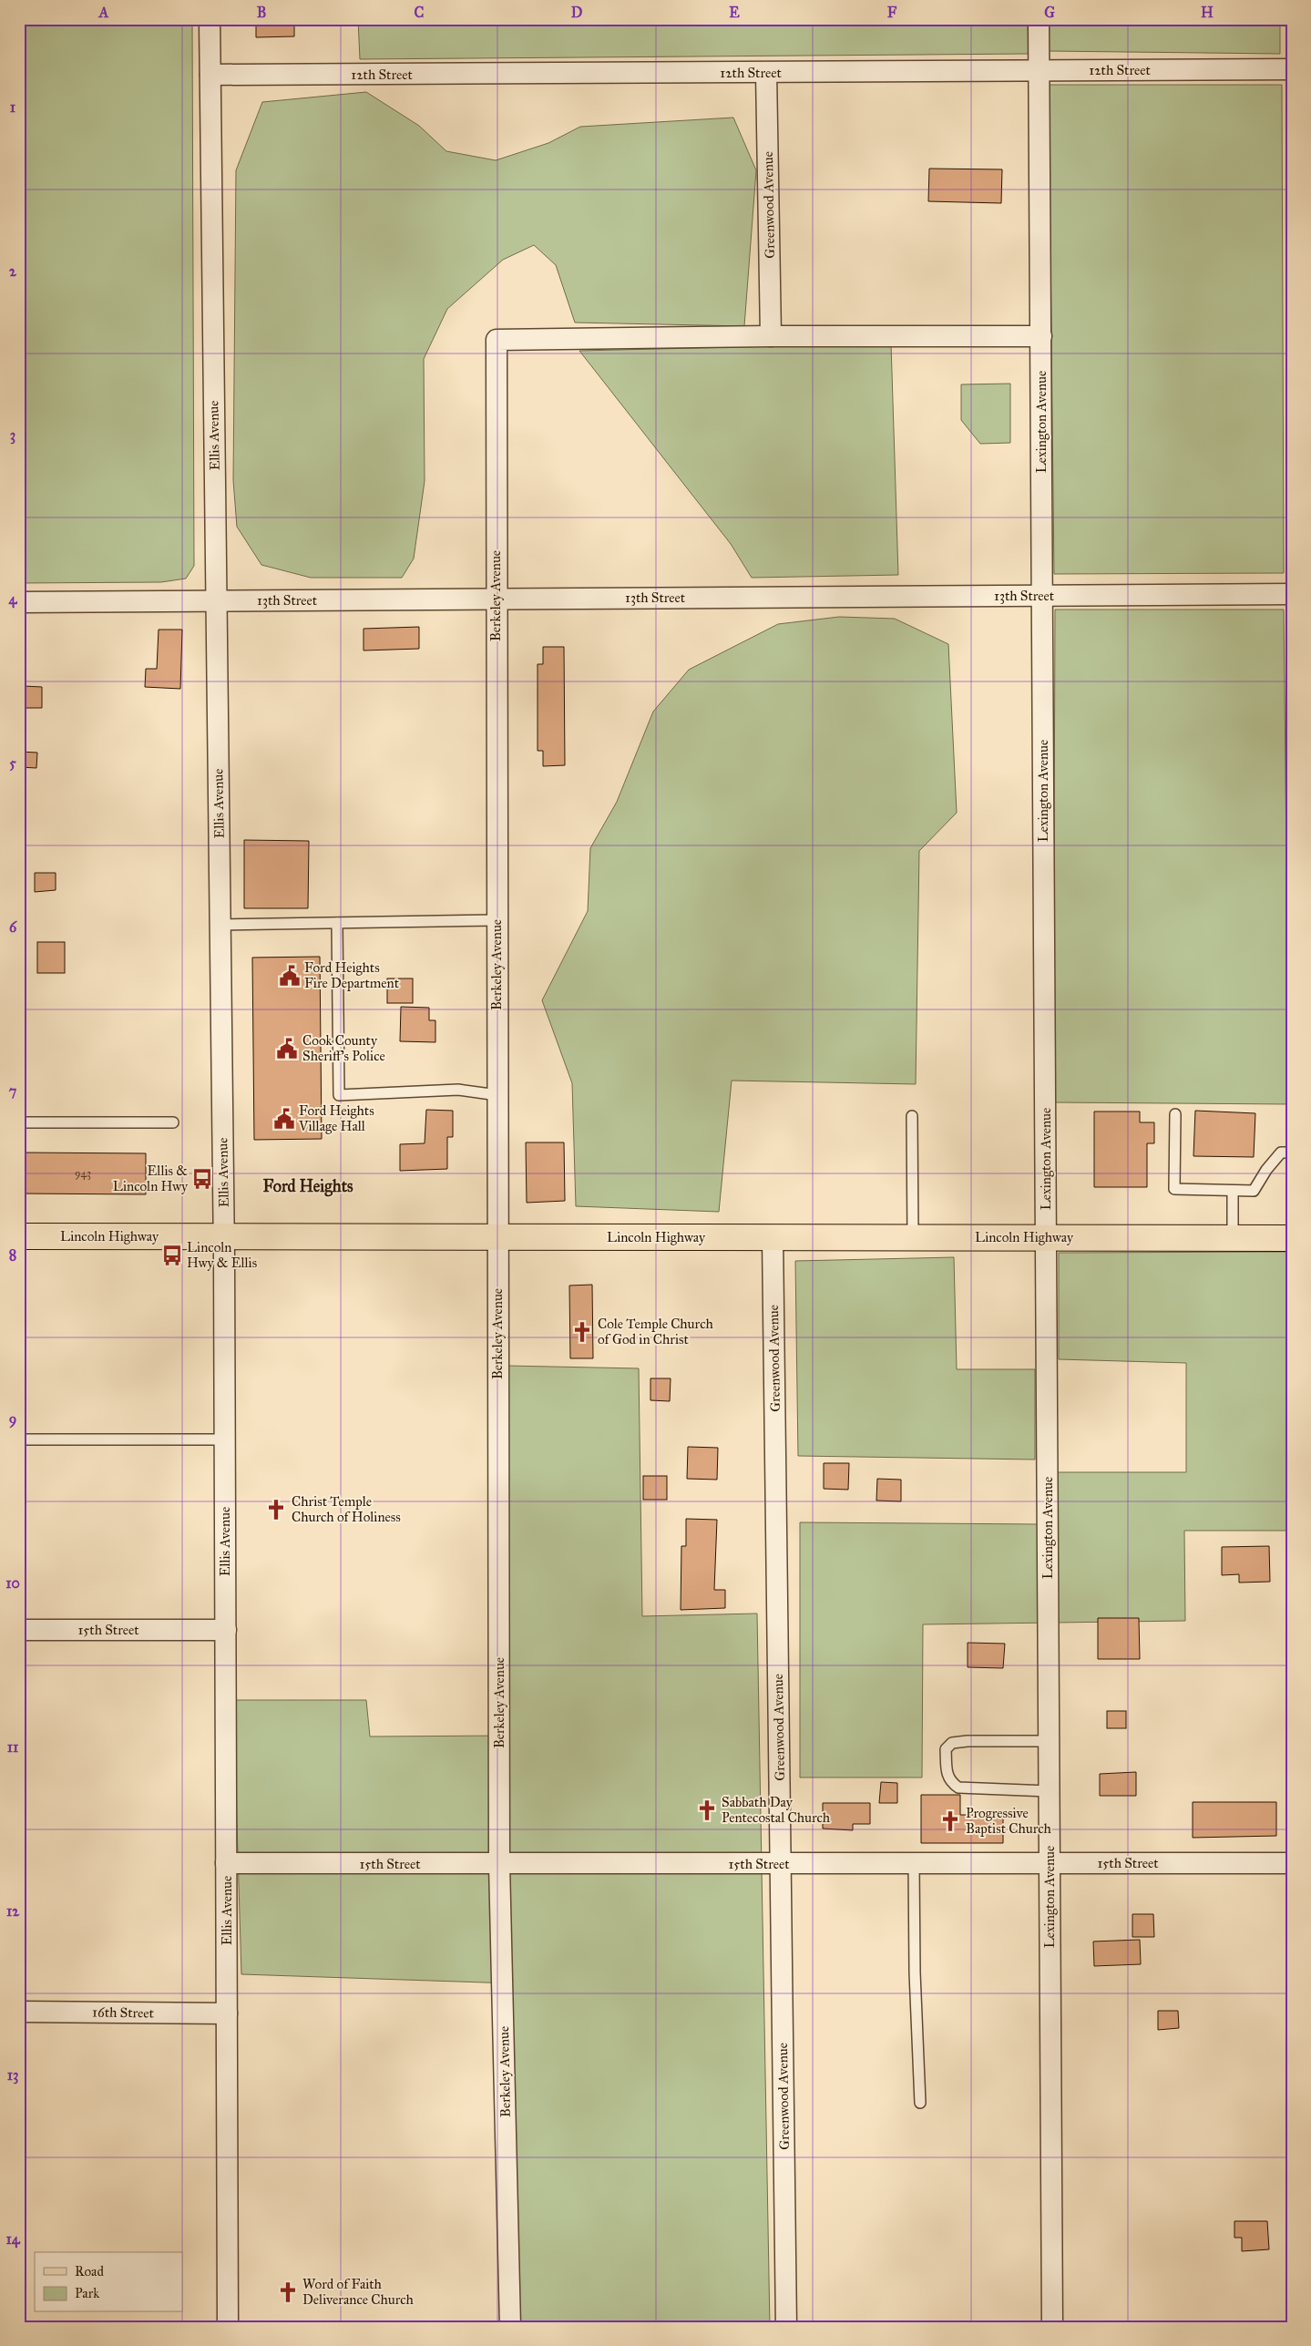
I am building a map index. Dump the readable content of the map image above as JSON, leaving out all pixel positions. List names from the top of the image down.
{
  "streets": {
    "main road": ["Lincoln Highway"],
    "street": [
      "12th Street",
      "Greenwood Avenue",
      "Lexington Avenue",
      "Ellis Avenue",
      "Berkeley Avenue",
      "13th Street",
      "15th Street",
      "16th Street"
    ]
  },
  "crossings": [
    ["12th Street", "Greenwood Avenue"],
    ["12th Street", "Lexington Avenue"],
    ["12th Street", "Ellis Avenue"],
    ["Greenwood Avenue", "Berkeley Avenue"],
    ["Greenwood Avenue", "Lincoln Highway"],
    ["Greenwood Avenue", "15th Street"],
    ["Lexington Avenue", "13th Street"],
    ["Lexington Avenue", "Lincoln Highway"],
    ["Lexington Avenue", "15th Street"],
    ["Ellis Avenue", "13th Street"],
    ["Ellis Avenue", "Lincoln Highway"],
    ["Ellis Avenue", "15th Street"],
    ["Ellis Avenue", "16th Street"],
    ["Berkeley Avenue", "13th Street"],
    ["Berkeley Avenue", "Lincoln Highway"],
    ["Berkeley Avenue", "15th Street"]
  ],
  "districts": ["Ford Heights"],
  "places": {
    "public building": ["Ford Heights Fire Department", "Cook County Sheriff's Police", "Ford Heights Village Hall"],
    "bus stop": ["Ellis & Lincoln Hwy", "Lincoln Hwy & Ellis"],
    "church": [
      "Cole Temple Church of God in Christ",
      "Christ Temple Church of Holiness",
      "Sabbath Day Pentecostal Church",
      "Progressive Baptist Church",
      "Word of Faith Deliverance Church"
    ]
  },
  "house_numbers": ["943"],
  "legend": ["Road", "Park"],
  "grid": {
    "columns": [
      "A",
      "B",
      "C",
      "D",
      "E",
      "F",
      "G",
      "H"
    ],
    "rows": [
      "1",
      "2",
      "3",
      "4",
      "5",
      "6",
      "7",
      "8",
      "9",
      "10",
      "11",
      "12",
      "13",
      "14"
    ]
  }
}
